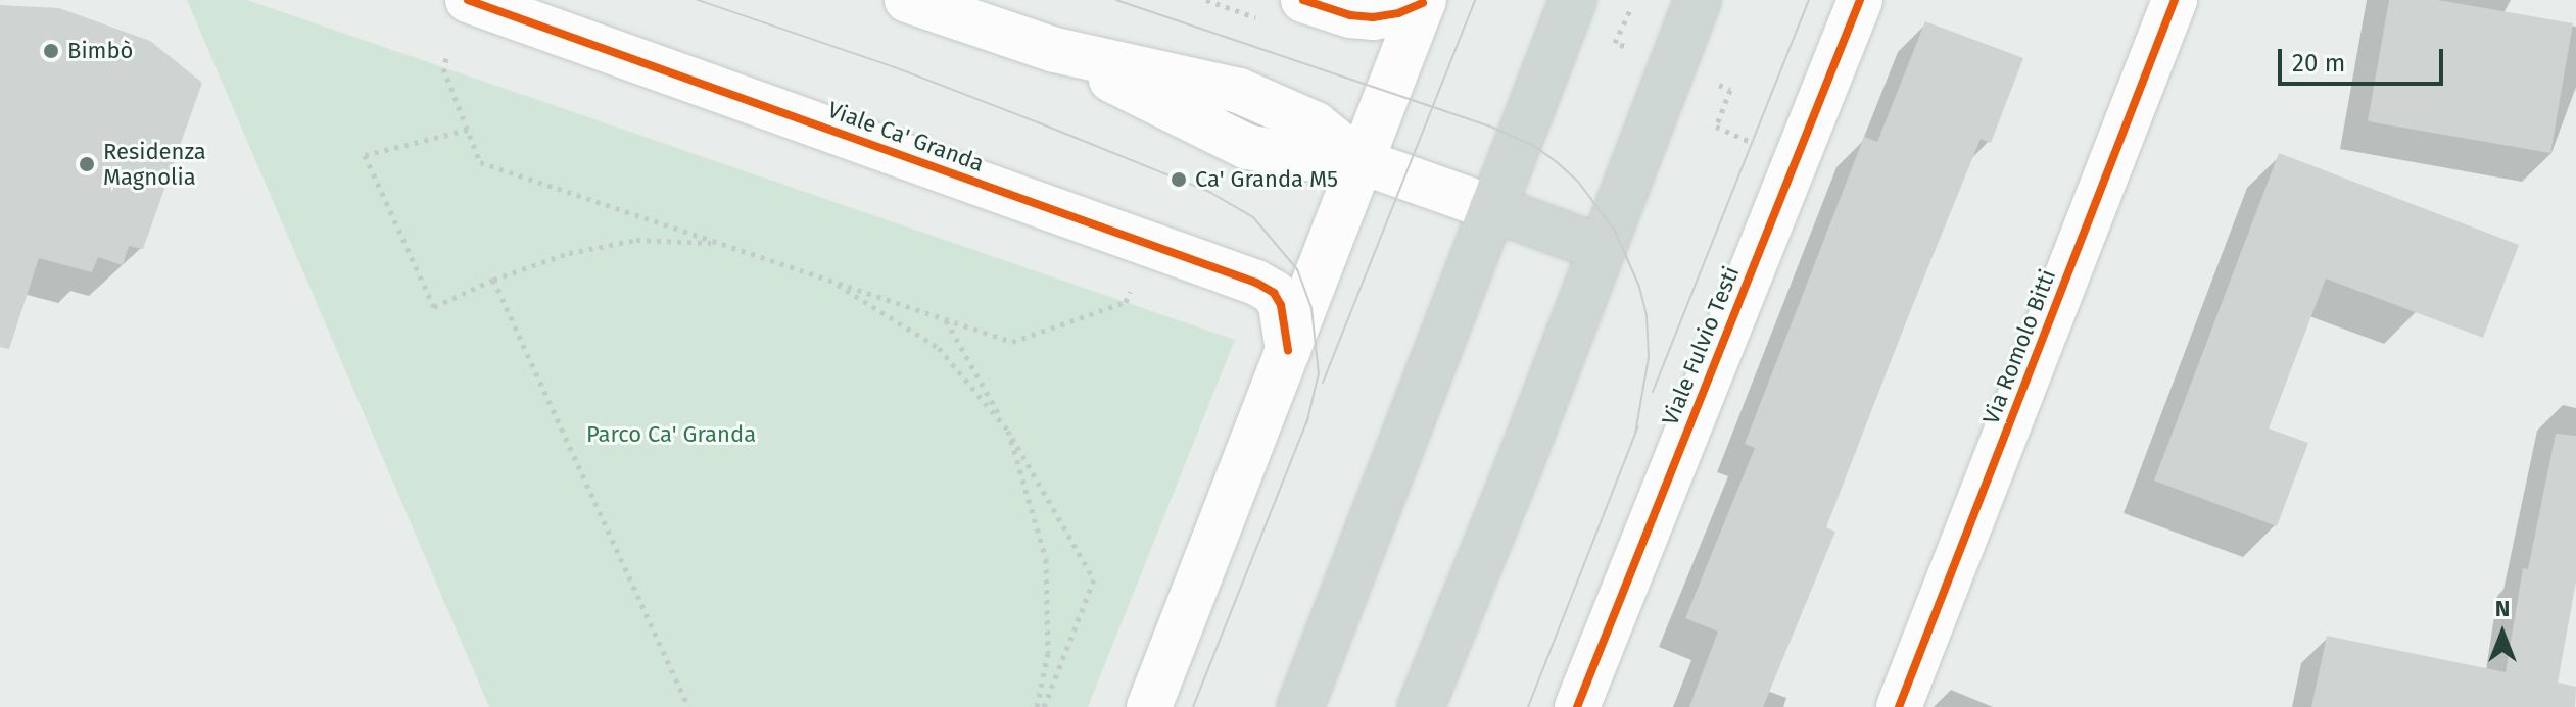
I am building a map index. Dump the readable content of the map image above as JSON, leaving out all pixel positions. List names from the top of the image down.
{
  "streets": {
    "street": ["Viale Ca' Granda", "Viale Fulvio Testi", "Via Romolo Bitti"]
  },
  "parks": ["Parco Ca' Granda"],
  "places": ["Bimbò", "Residenza Magnolia", "Ca' Granda M5"],
  "scale_bar": "20 m",
  "north": "top"
}
